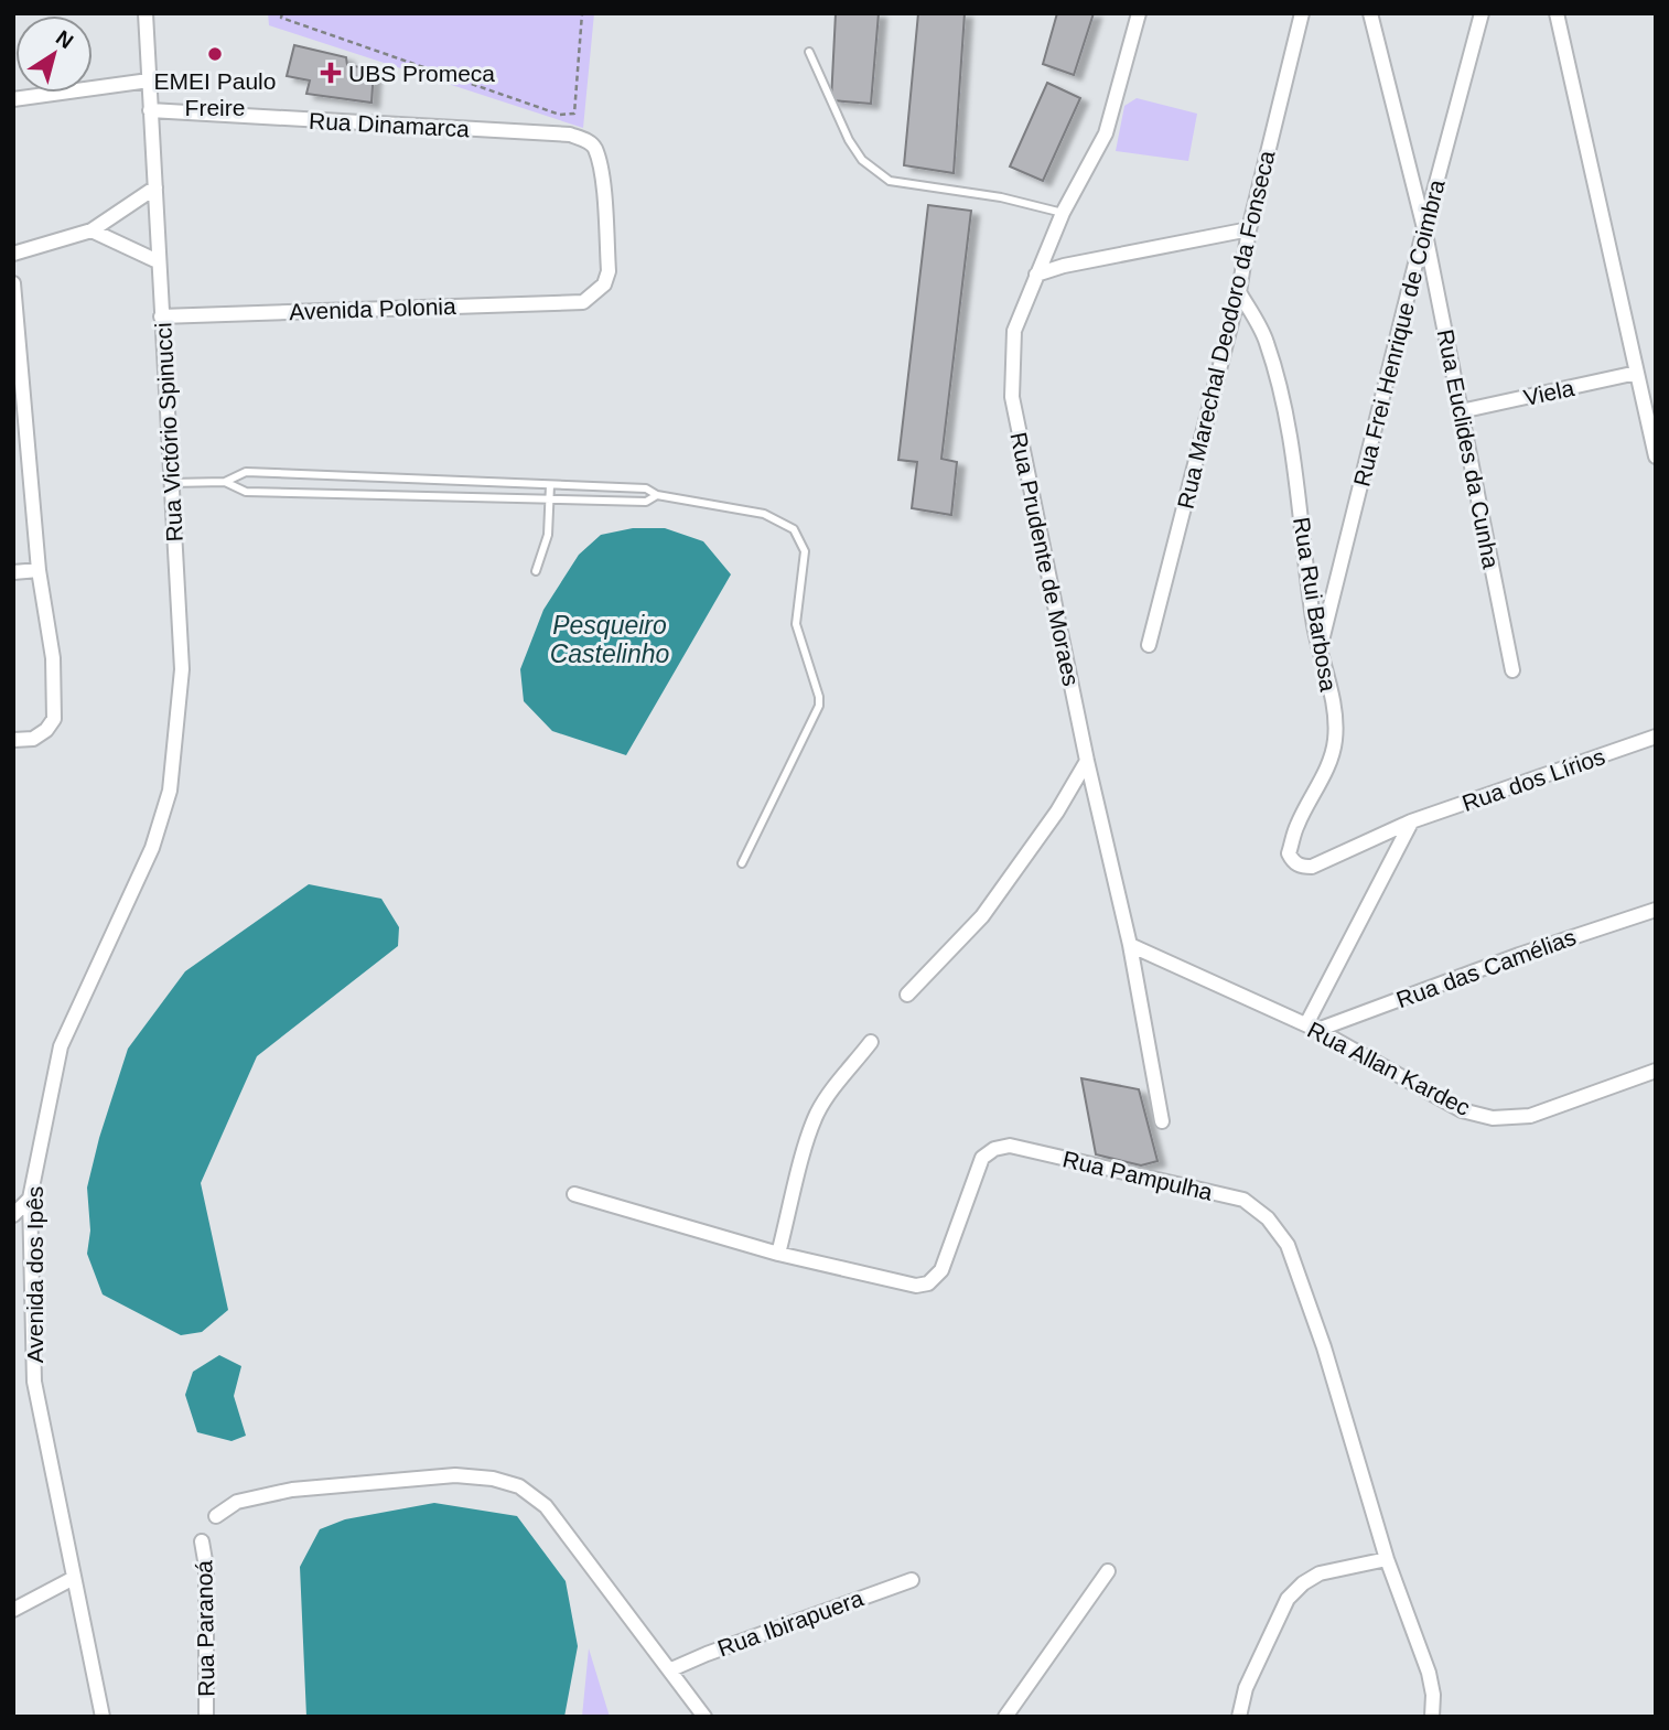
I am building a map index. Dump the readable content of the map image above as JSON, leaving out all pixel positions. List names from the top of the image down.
{
  "streets": {
    "street": [
      "Rua Dinamarca",
      "Avenida Polonia",
      "Rua Marechal Deodoro da Fonseca",
      "Rua Frei Henrique de Coimbra",
      "Viela",
      "Rua Victório Spinucci",
      "Rua Euclides da Cunha",
      "Rua Prudente de Moraes",
      "Rua Rui Barbosa",
      "Rua dos Lírios",
      "Rua das Camélias",
      "Rua Allan Kardec",
      "Rua Pampulha",
      "Avenida dos Ipês",
      "Rua Ibirapuera",
      "Rua Paranoá"
    ]
  },
  "crossings": [
    ["Rua Dinamarca", "Avenida Polonia"],
    ["Rua Dinamarca", "Rua Victório Spinucci"],
    ["Avenida Polonia", "Rua Victório Spinucci"],
    ["Rua Marechal Deodoro da Fonseca", "Rua Rui Barbosa"],
    ["Rua Frei Henrique de Coimbra", "Rua Euclides da Cunha"],
    ["Rua Frei Henrique de Coimbra", "Rua Rui Barbosa"],
    ["Viela", "Rua Euclides da Cunha"],
    ["Rua Victório Spinucci", "Avenida dos Ipês"],
    ["Rua Prudente de Moraes", "Rua Allan Kardec"],
    ["Rua Rui Barbosa", "Rua dos Lírios"],
    ["Rua das Camélias", "Rua Allan Kardec"]
  ],
  "water": ["Pesqueiro Castelinho"],
  "places": {
    "other": ["EMEI Paulo Freire"],
    "health": ["UBS Promeca"]
  },
  "north": "top right"
}
